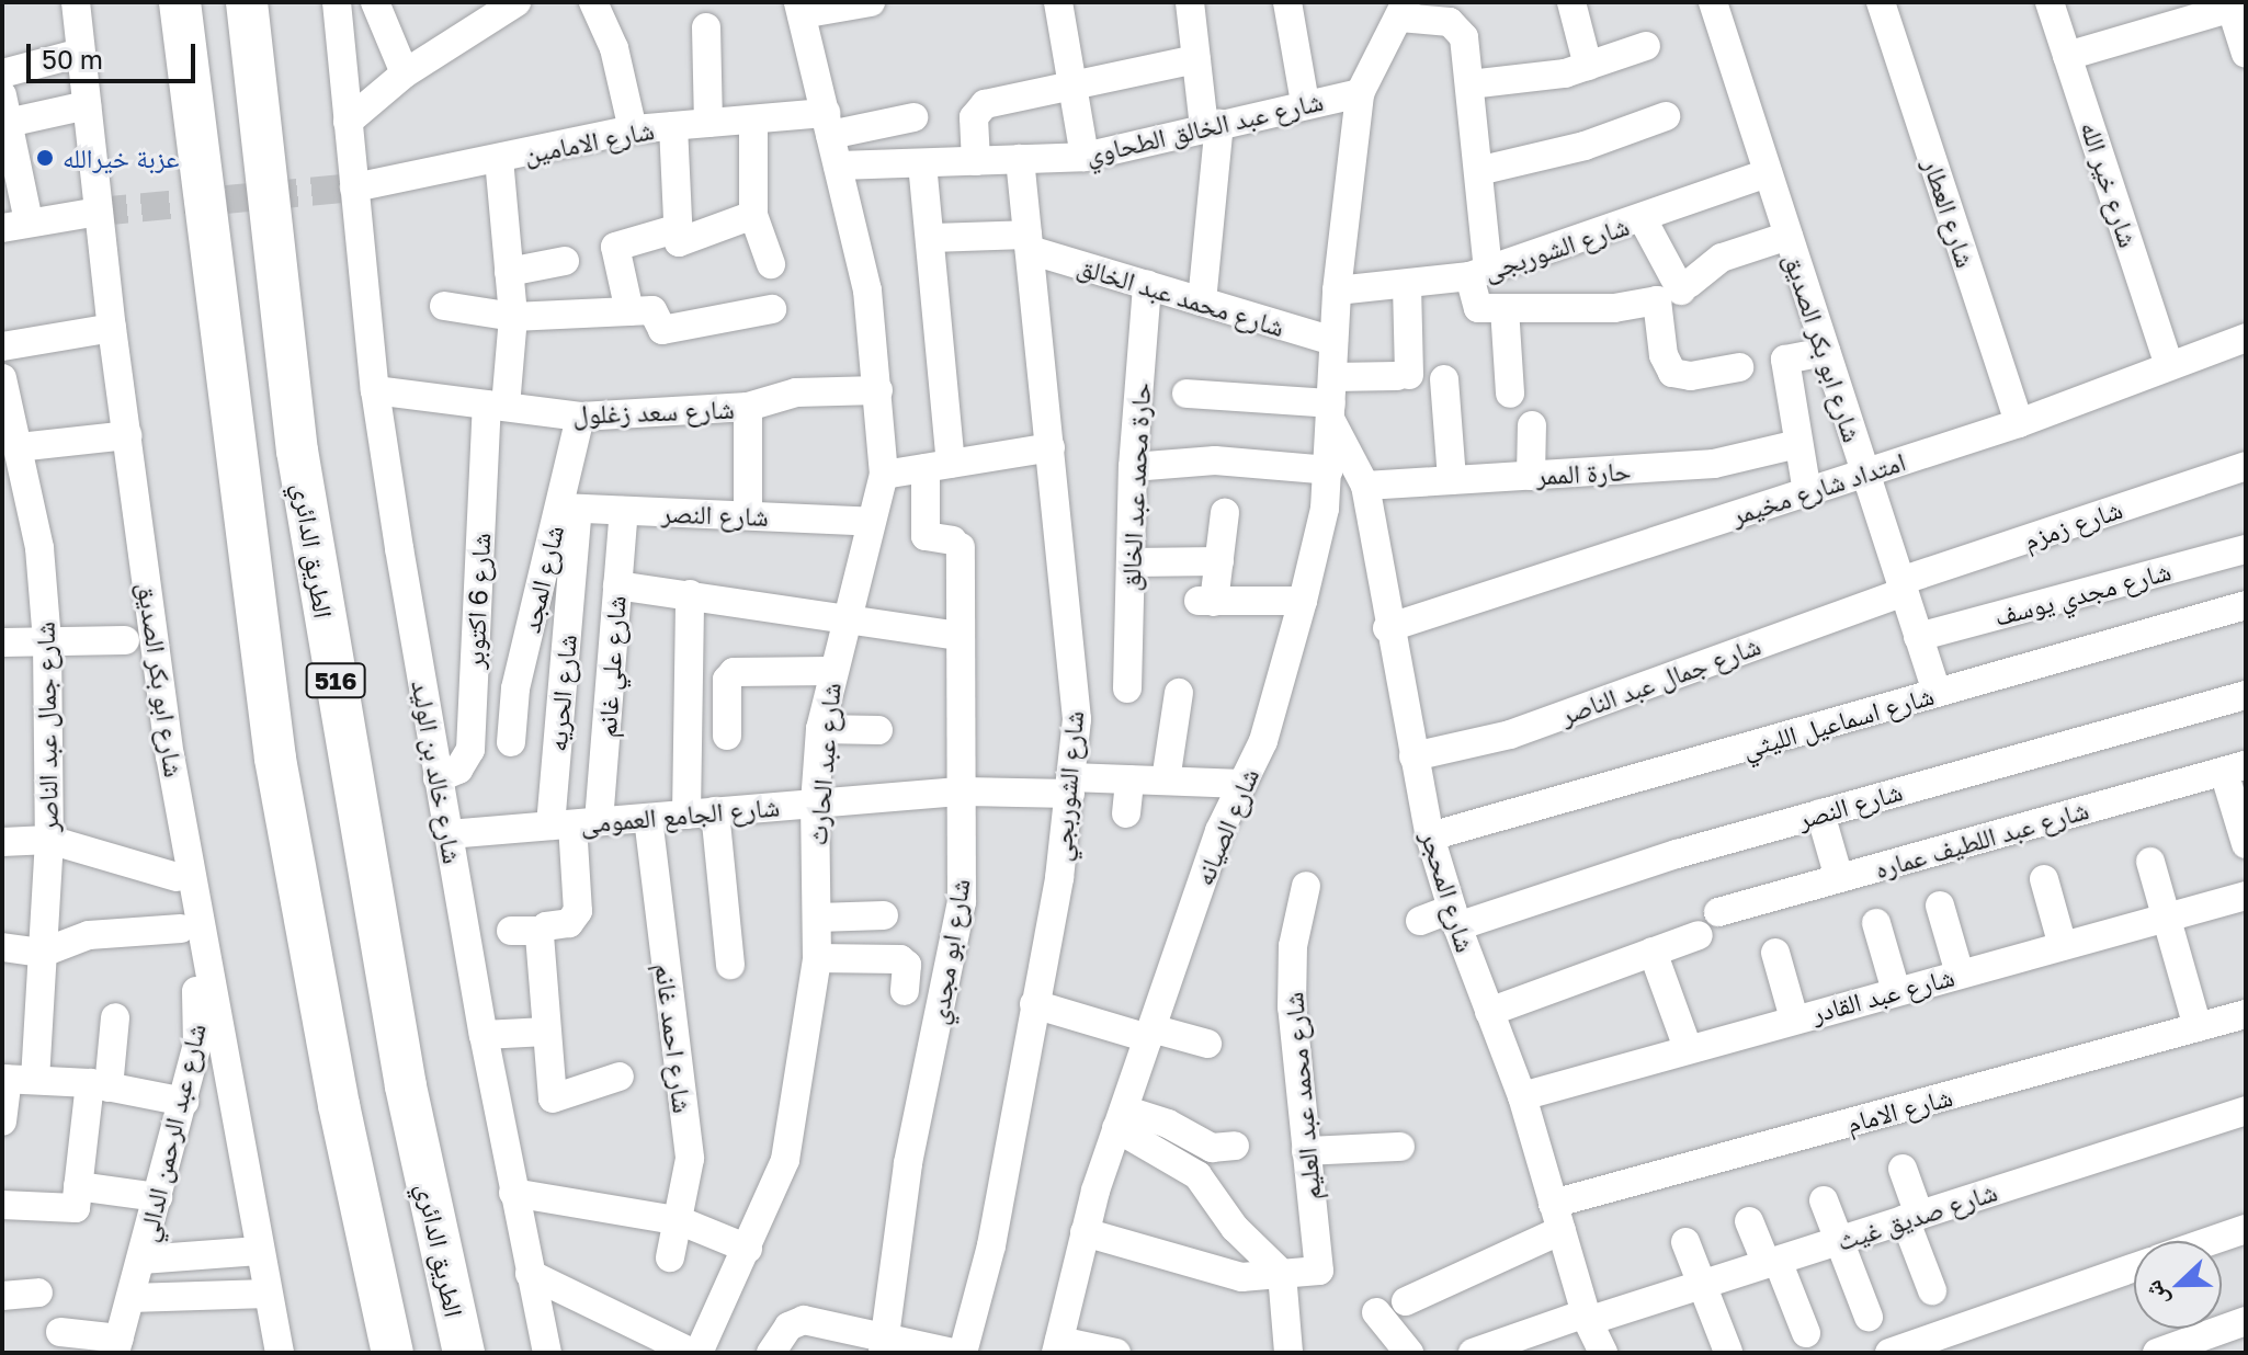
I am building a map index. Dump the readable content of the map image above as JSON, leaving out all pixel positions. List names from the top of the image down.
{
  "streets": {
    "highway": ["الطريق الدائري", "516"],
    "street": [
      "شارع عبد الخالق الطحاوي",
      "شارع الامامين",
      "شارع خير الله",
      "شارع العطار",
      "شارع الشوربجى",
      "شارع محمد عبد الخالق",
      "شارع ابو بكر الصديق",
      "شارع سعد زغلول",
      "حارة الممر",
      "حارة محمد عبد الخالق",
      "امتداد شارع مخيمر",
      "شارع النصر",
      "شارع زمزم",
      "شارع المجد",
      "شارع مجدي يوسف",
      "شارع 6 اكتوبر",
      "شارع علي غانم",
      "شارع جمال عبد الناصر",
      "شارع الحريه",
      "شارع اسماعيل الليثي",
      "شارع عبد الحارث",
      "شارع خالد بن الوليد",
      "شارع الشوربجي",
      "شارع الجامع العمومى",
      "شارع الصيانه",
      "شارع عبد اللطيف عماره",
      "شارع المحجر",
      "شارع ابو مجدي",
      "شارع عبد القادر",
      "شارع احمد غانم",
      "شارع محمد عبد العليم",
      "شارع الامام",
      "شارع عبد الرحمن الدالي",
      "شارع صديق غيث"
    ]
  },
  "crossings": [
    ["شارع عبد الخالق الطحاوي", "شارع عبد الحارث"],
    ["شارع عبد الخالق الطحاوي", "شارع الشوربجي"],
    ["شارع عبد الخالق الطحاوي", "شارع الصيانه"],
    ["شارع الامامين", "شارع 6 اكتوبر"],
    ["شارع الامامين", "شارع عبد الحارث"],
    ["شارع الامامين", "شارع خالد بن الوليد"],
    ["شارع خير الله", "امتداد شارع مخيمر"],
    ["شارع العطار", "امتداد شارع مخيمر"],
    ["شارع الشوربجى", "شارع ابو بكر الصديق"],
    ["شارع الشوربجى", "شارع الصيانه"],
    ["شارع محمد عبد الخالق", "حارة محمد عبد الخالق"],
    ["شارع محمد عبد الخالق", "شارع الشوربجي"],
    ["شارع محمد عبد الخالق", "شارع الصيانه"],
    ["شارع ابو بكر الصديق", "امتداد شارع مخيمر"],
    ["شارع ابو بكر الصديق", "شارع زمزم"],
    ["شارع ابو بكر الصديق", "شارع مجدي يوسف"],
    ["شارع ابو بكر الصديق", "شارع جمال عبد الناصر"],
    ["شارع ابو بكر الصديق", "شارع اسماعيل الليثي"],
    ["شارع ابو بكر الصديق", "شارع عبد الرحمن الدالي"],
    ["شارع سعد زغلول", "شارع المجد"],
    ["شارع سعد زغلول", "شارع 6 اكتوبر"],
    ["شارع سعد زغلول", "شارع عبد الحارث"],
    ["شارع سعد زغلول", "شارع خالد بن الوليد"],
    ["حارة الممر", "شارع المحجر"],
    ["امتداد شارع مخيمر", "شارع المحجر"],
    ["شارع النصر", "شارع المجد"],
    ["شارع النصر", "شارع علي غانم"],
    ["شارع النصر", "شارع الحريه"],
    ["شارع النصر", "شارع عبد الحارث"],
    ["شارع النصر", "شارع المحجر"],
    ["شارع زمزم", "شارع جمال عبد الناصر"],
    ["شارع المجد", "شارع الحريه"],
    ["شارع 6 اكتوبر", "شارع خالد بن الوليد"],
    ["شارع علي غانم", "شارع الحريه"],
    ["شارع علي غانم", "شارع الجامع العمومى"],
    ["شارع جمال عبد الناصر", "شارع المحجر"],
    ["شارع الحريه", "شارع الجامع العمومى"],
    ["شارع اسماعيل الليثي", "شارع المحجر"],
    ["شارع عبد الحارث", "شارع الجامع العمومى"],
    ["شارع خالد بن الوليد", "شارع الجامع العمومى"],
    ["شارع الشوربجي", "شارع الجامع العمومى"],
    ["شارع الجامع العمومى", "شارع الصيانه"],
    ["شارع الجامع العمومى", "شارع ابو مجدي"],
    ["شارع الجامع العمومى", "شارع احمد غانم"],
    ["شارع الصيانه", "شارع المحجر"],
    ["شارع المحجر", "شارع عبد القادر"],
    ["شارع المحجر", "شارع الامام"],
    ["شارع المحجر", "شارع صديق غيث"]
  ],
  "places": ["عزبة خيرالله"],
  "scale_bar": "50 m",
  "north": "left"
}
